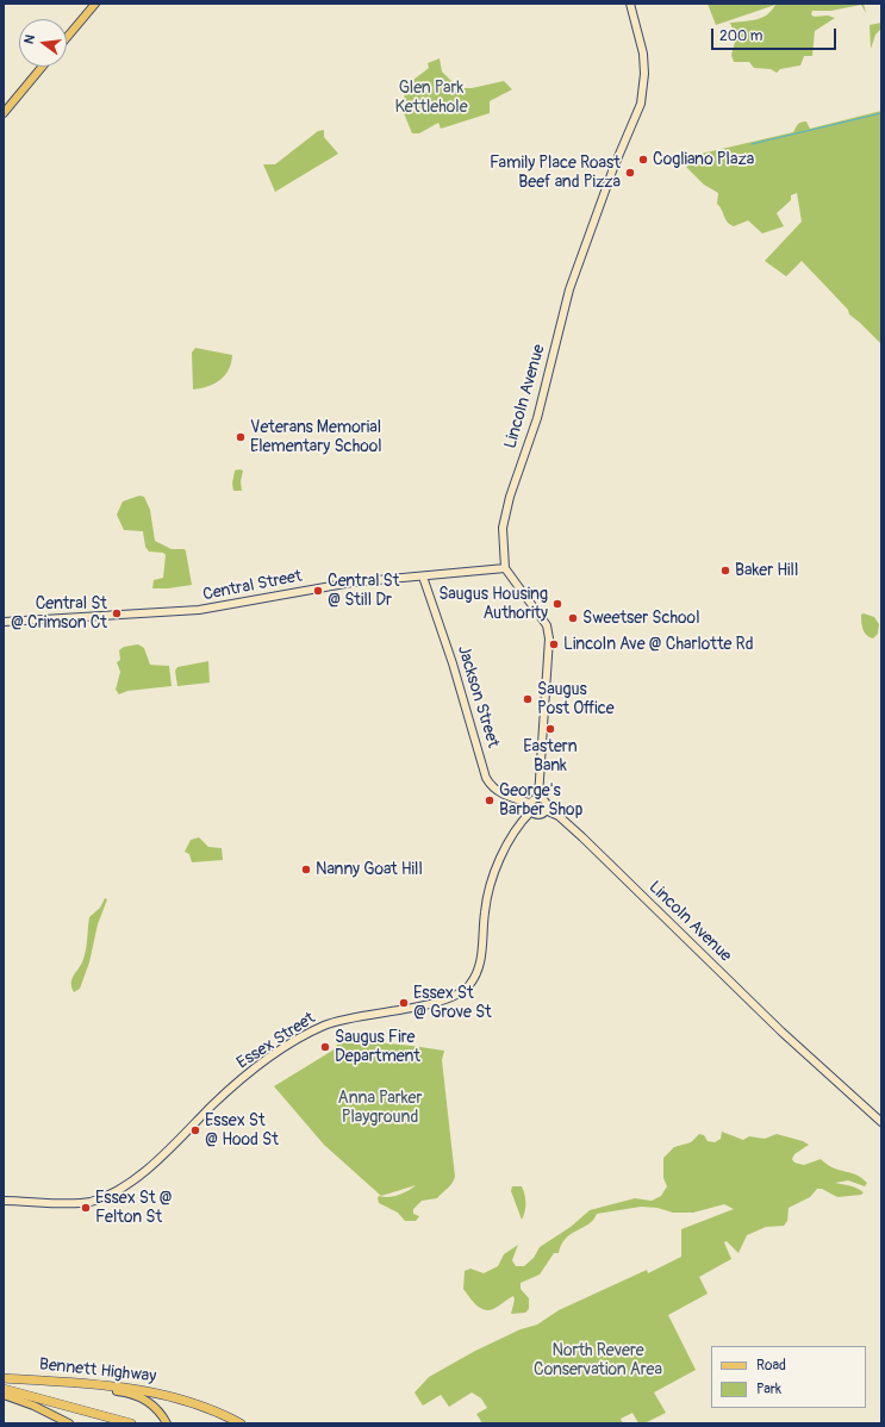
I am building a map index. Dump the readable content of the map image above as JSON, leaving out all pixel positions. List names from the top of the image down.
{
  "streets": {
    "highway": ["Bennett Highway"],
    "main road": [
      "Lincoln Avenue",
      "Central Street",
      "Jackson Street",
      "Essex Street"
    ]
  },
  "crossings": [
    ["Lincoln Avenue", "Central Street"],
    ["Lincoln Avenue", "Jackson Street"],
    ["Lincoln Avenue", "Essex Street"],
    ["Central Street", "Jackson Street"],
    ["Jackson Street", "Essex Street"]
  ],
  "parks": ["Glen Park Kettlehole", "Anna Parker Playground", "North Revere Conservation Area"],
  "places": [
    "Cogliano Plaza",
    "Family Place Roast Beef and Pizza",
    "Veterans Memorial Elementary School",
    "Baker Hill",
    "Central St @ Still Dr",
    "Saugus Housing Authority",
    "Central St @ Crimson Ct",
    "Sweetser School",
    "Lincoln Ave @ Charlotte Rd",
    "Saugus Post Office",
    "Eastern Bank",
    "George's Barber Shop",
    "Nanny Goat Hill",
    "Essex St @ Grove St",
    "Saugus Fire Department",
    "Essex St @ Hood St",
    "Essex St @ Felton St"
  ],
  "legend": ["Road", "Park"],
  "scale_bar": "200 m",
  "north": "left"
}
